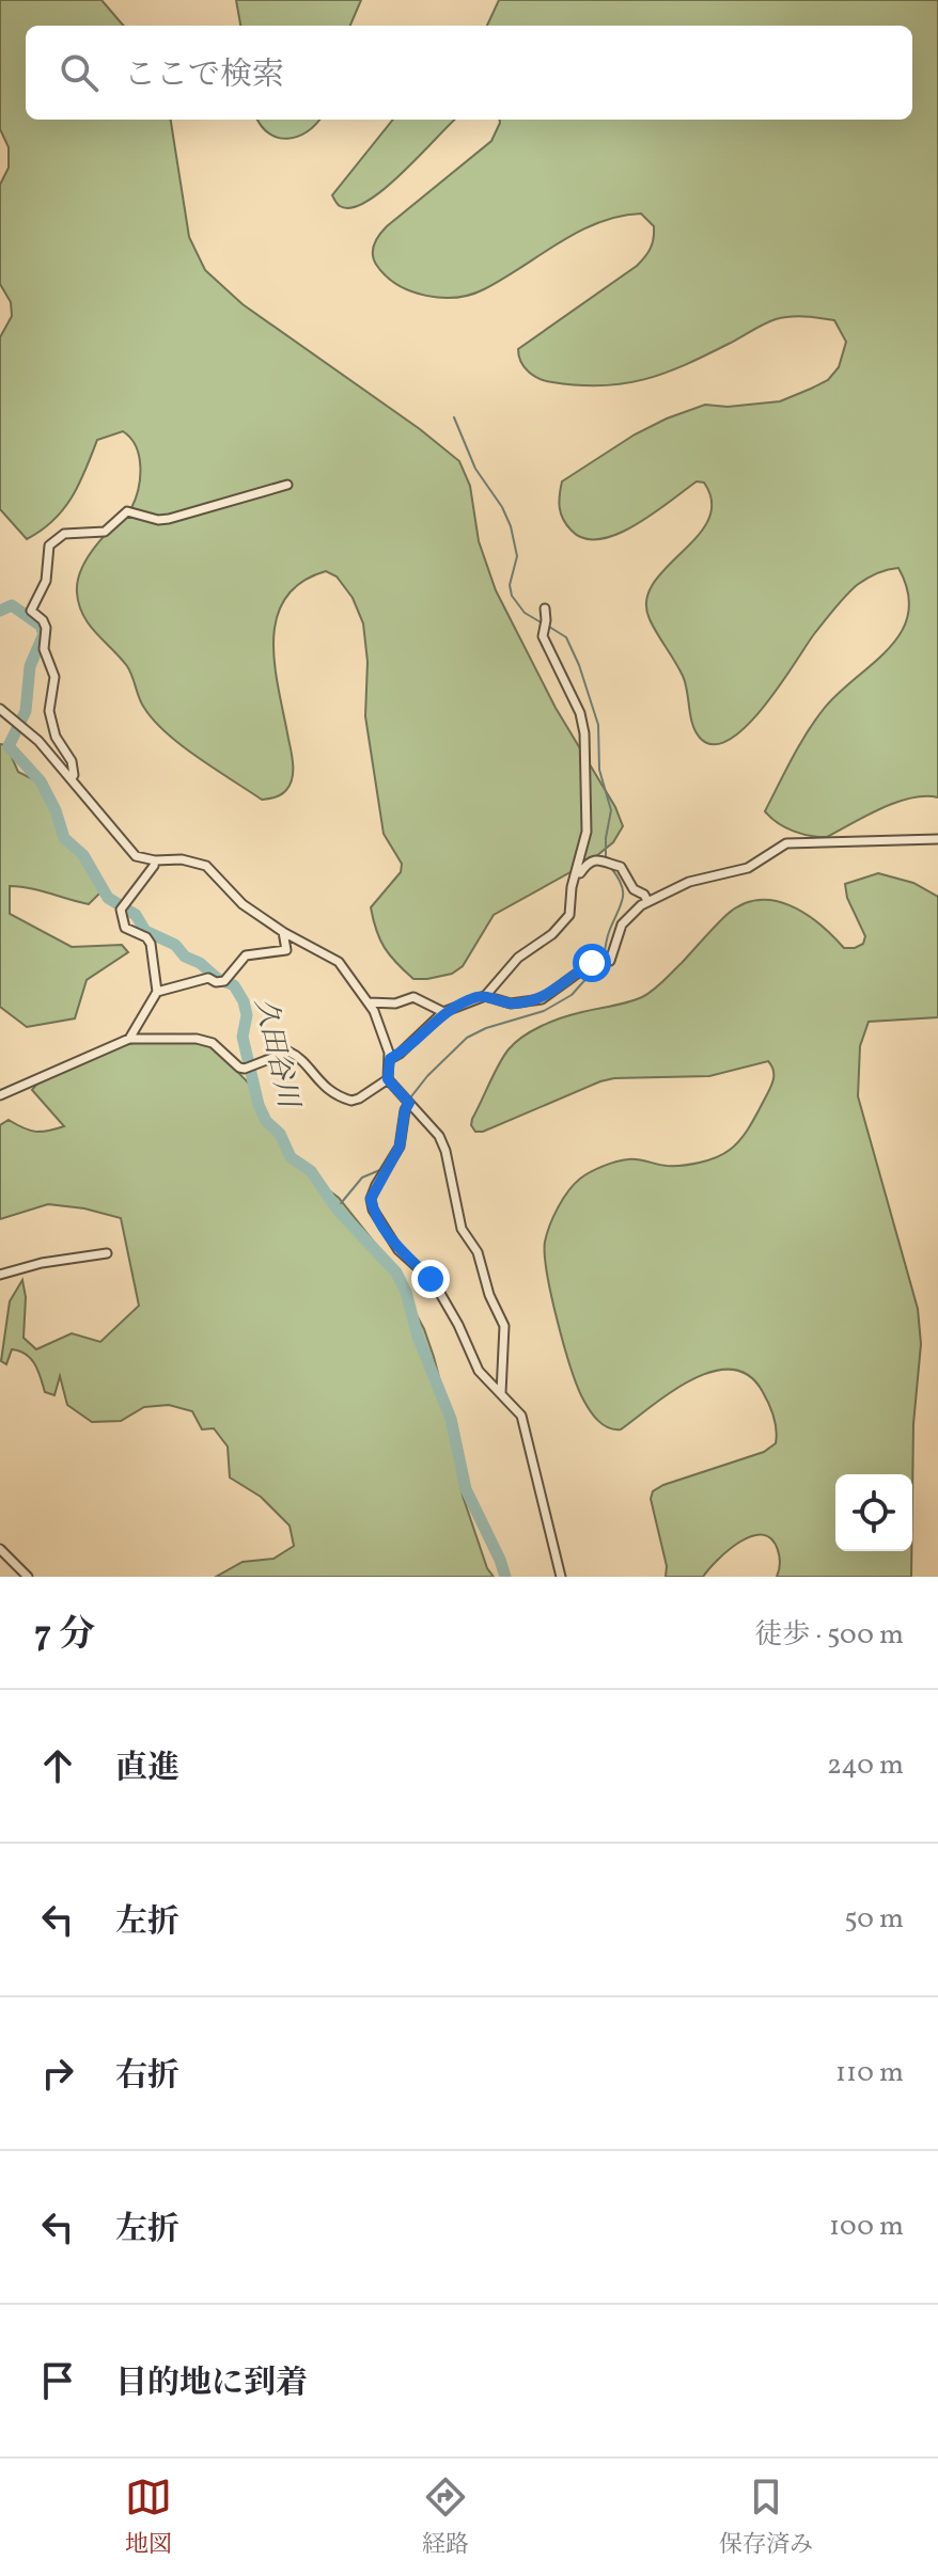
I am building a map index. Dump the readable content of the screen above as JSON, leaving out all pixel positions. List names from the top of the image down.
{
  "water": ["久田谷川"],
  "page": {
    "search": "ここで検索",
    "heading": ["7 分", "徒歩 · 500 m"],
    "list": [
      ["直進", "240 m"],
      ["左折", "50 m"],
      ["右折", "110 m"],
      ["左折", "100 m"],
      "目的地に到着"
    ],
    "nav": ["地図", "経路", "保存済み"]
  }
}
